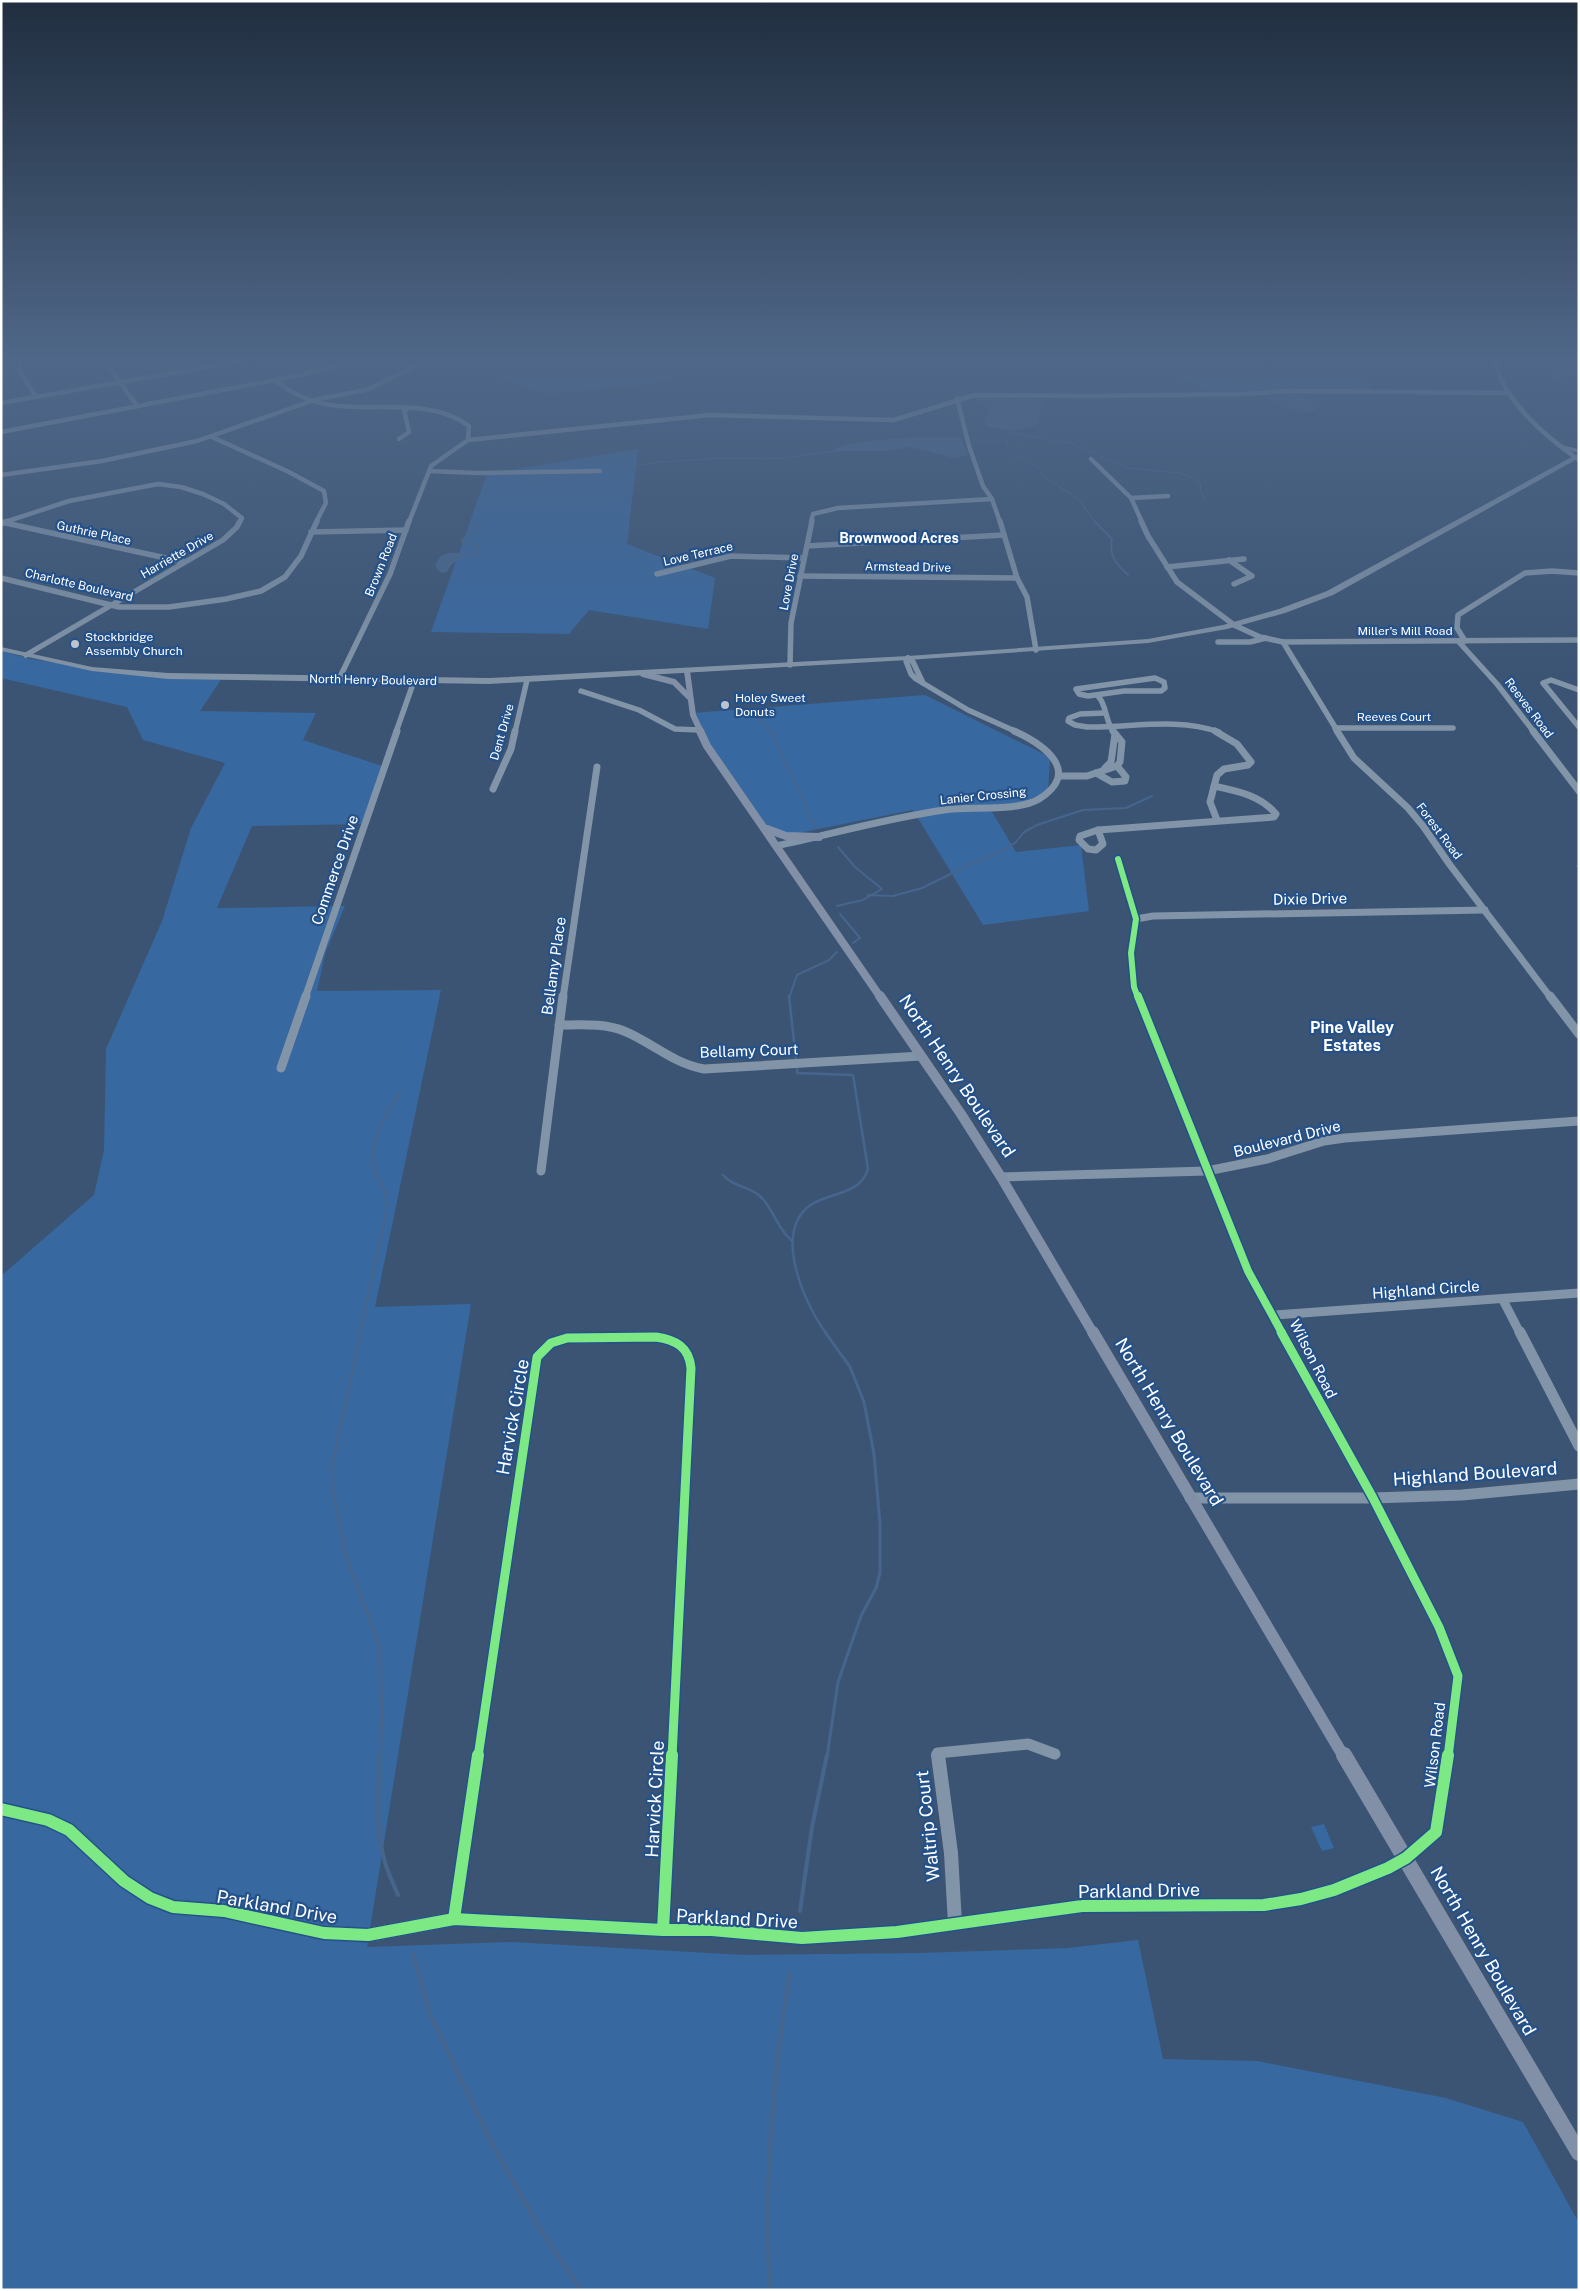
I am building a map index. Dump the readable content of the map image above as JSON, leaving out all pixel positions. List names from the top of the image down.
{
  "streets": {
    "highway": ["North Henry Boulevard"],
    "street": [
      "Guthrie Place",
      "Love Terrace",
      "Harriette Drive",
      "Brown Road",
      "Armstead Drive",
      "Love Drive",
      "Charlotte Boulevard",
      "Miller's Mill Road",
      "Reeves Road",
      "Reeves Court",
      "Dent Drive",
      "Lanier Crossing",
      "Forest Road",
      "Commerce Drive",
      "Dixie Drive",
      "Bellamy Place",
      "Bellamy Court",
      "Boulevard Drive",
      "Highland Circle",
      "Wilson Road",
      "Harvick Circle",
      "Highland Boulevard",
      "Waltrip Court",
      "Parkland Drive"
    ]
  },
  "crossings": [
    ["Guthrie Place", "Harriette Drive"],
    ["Love Terrace", "Love Drive"],
    ["Harriette Drive", "Charlotte Boulevard"],
    ["Harriette Drive", "North Henry Boulevard"],
    ["Brown Road", "North Henry Boulevard"],
    ["Armstead Drive", "Love Drive"],
    ["Miller's Mill Road", "Reeves Road"],
    ["Miller's Mill Road", "Forest Road"],
    ["North Henry Boulevard", "Dent Drive"],
    ["North Henry Boulevard", "Lanier Crossing"],
    ["North Henry Boulevard", "Commerce Drive"],
    ["North Henry Boulevard", "Bellamy Court"],
    ["North Henry Boulevard", "Boulevard Drive"],
    ["North Henry Boulevard", "Wilson Road"],
    ["North Henry Boulevard", "Highland Boulevard"],
    ["North Henry Boulevard", "Parkland Drive"],
    ["Reeves Court", "Forest Road"],
    ["Forest Road", "Dixie Drive"],
    ["Dixie Drive", "Wilson Road"],
    ["Bellamy Place", "Bellamy Court"],
    ["Boulevard Drive", "Wilson Road"],
    ["Highland Circle", "Wilson Road"],
    ["Wilson Road", "Highland Boulevard"],
    ["Wilson Road", "Parkland Drive"],
    ["Harvick Circle", "Parkland Drive"],
    ["Waltrip Court", "Parkland Drive"]
  ],
  "districts": ["Brownwood Acres", "Pine Valley Estates"],
  "places": ["Stockbridge Assembly Church", "Holey Sweet Donuts"]
}
